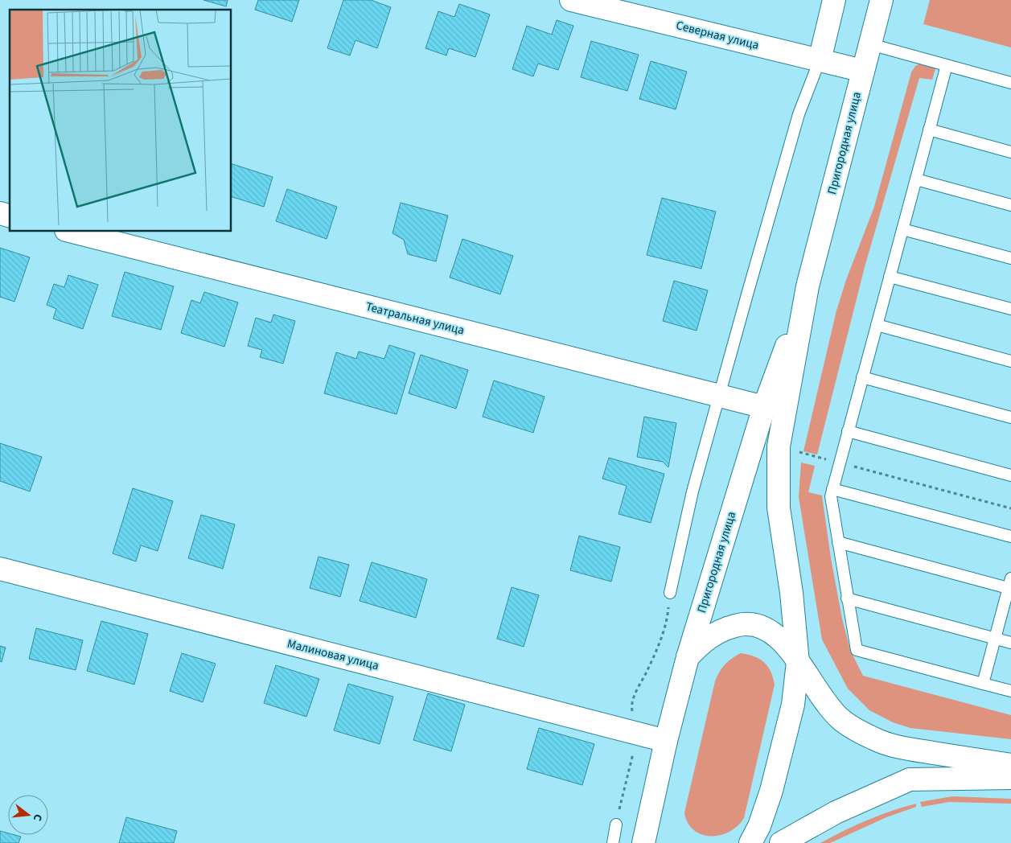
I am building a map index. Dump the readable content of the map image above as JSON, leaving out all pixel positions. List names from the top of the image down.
{
  "streets": {
    "street": [
      "Северная улица",
      "Пригородная улица",
      "Театральная улица",
      "Малиновая улица"
    ]
  },
  "crossings": [
    ["Северная улица", "Пригородная улица"],
    ["Пригородная улица", "Театральная улица"],
    ["Пригородная улица", "Малиновая улица"]
  ],
  "north": "right"
}
